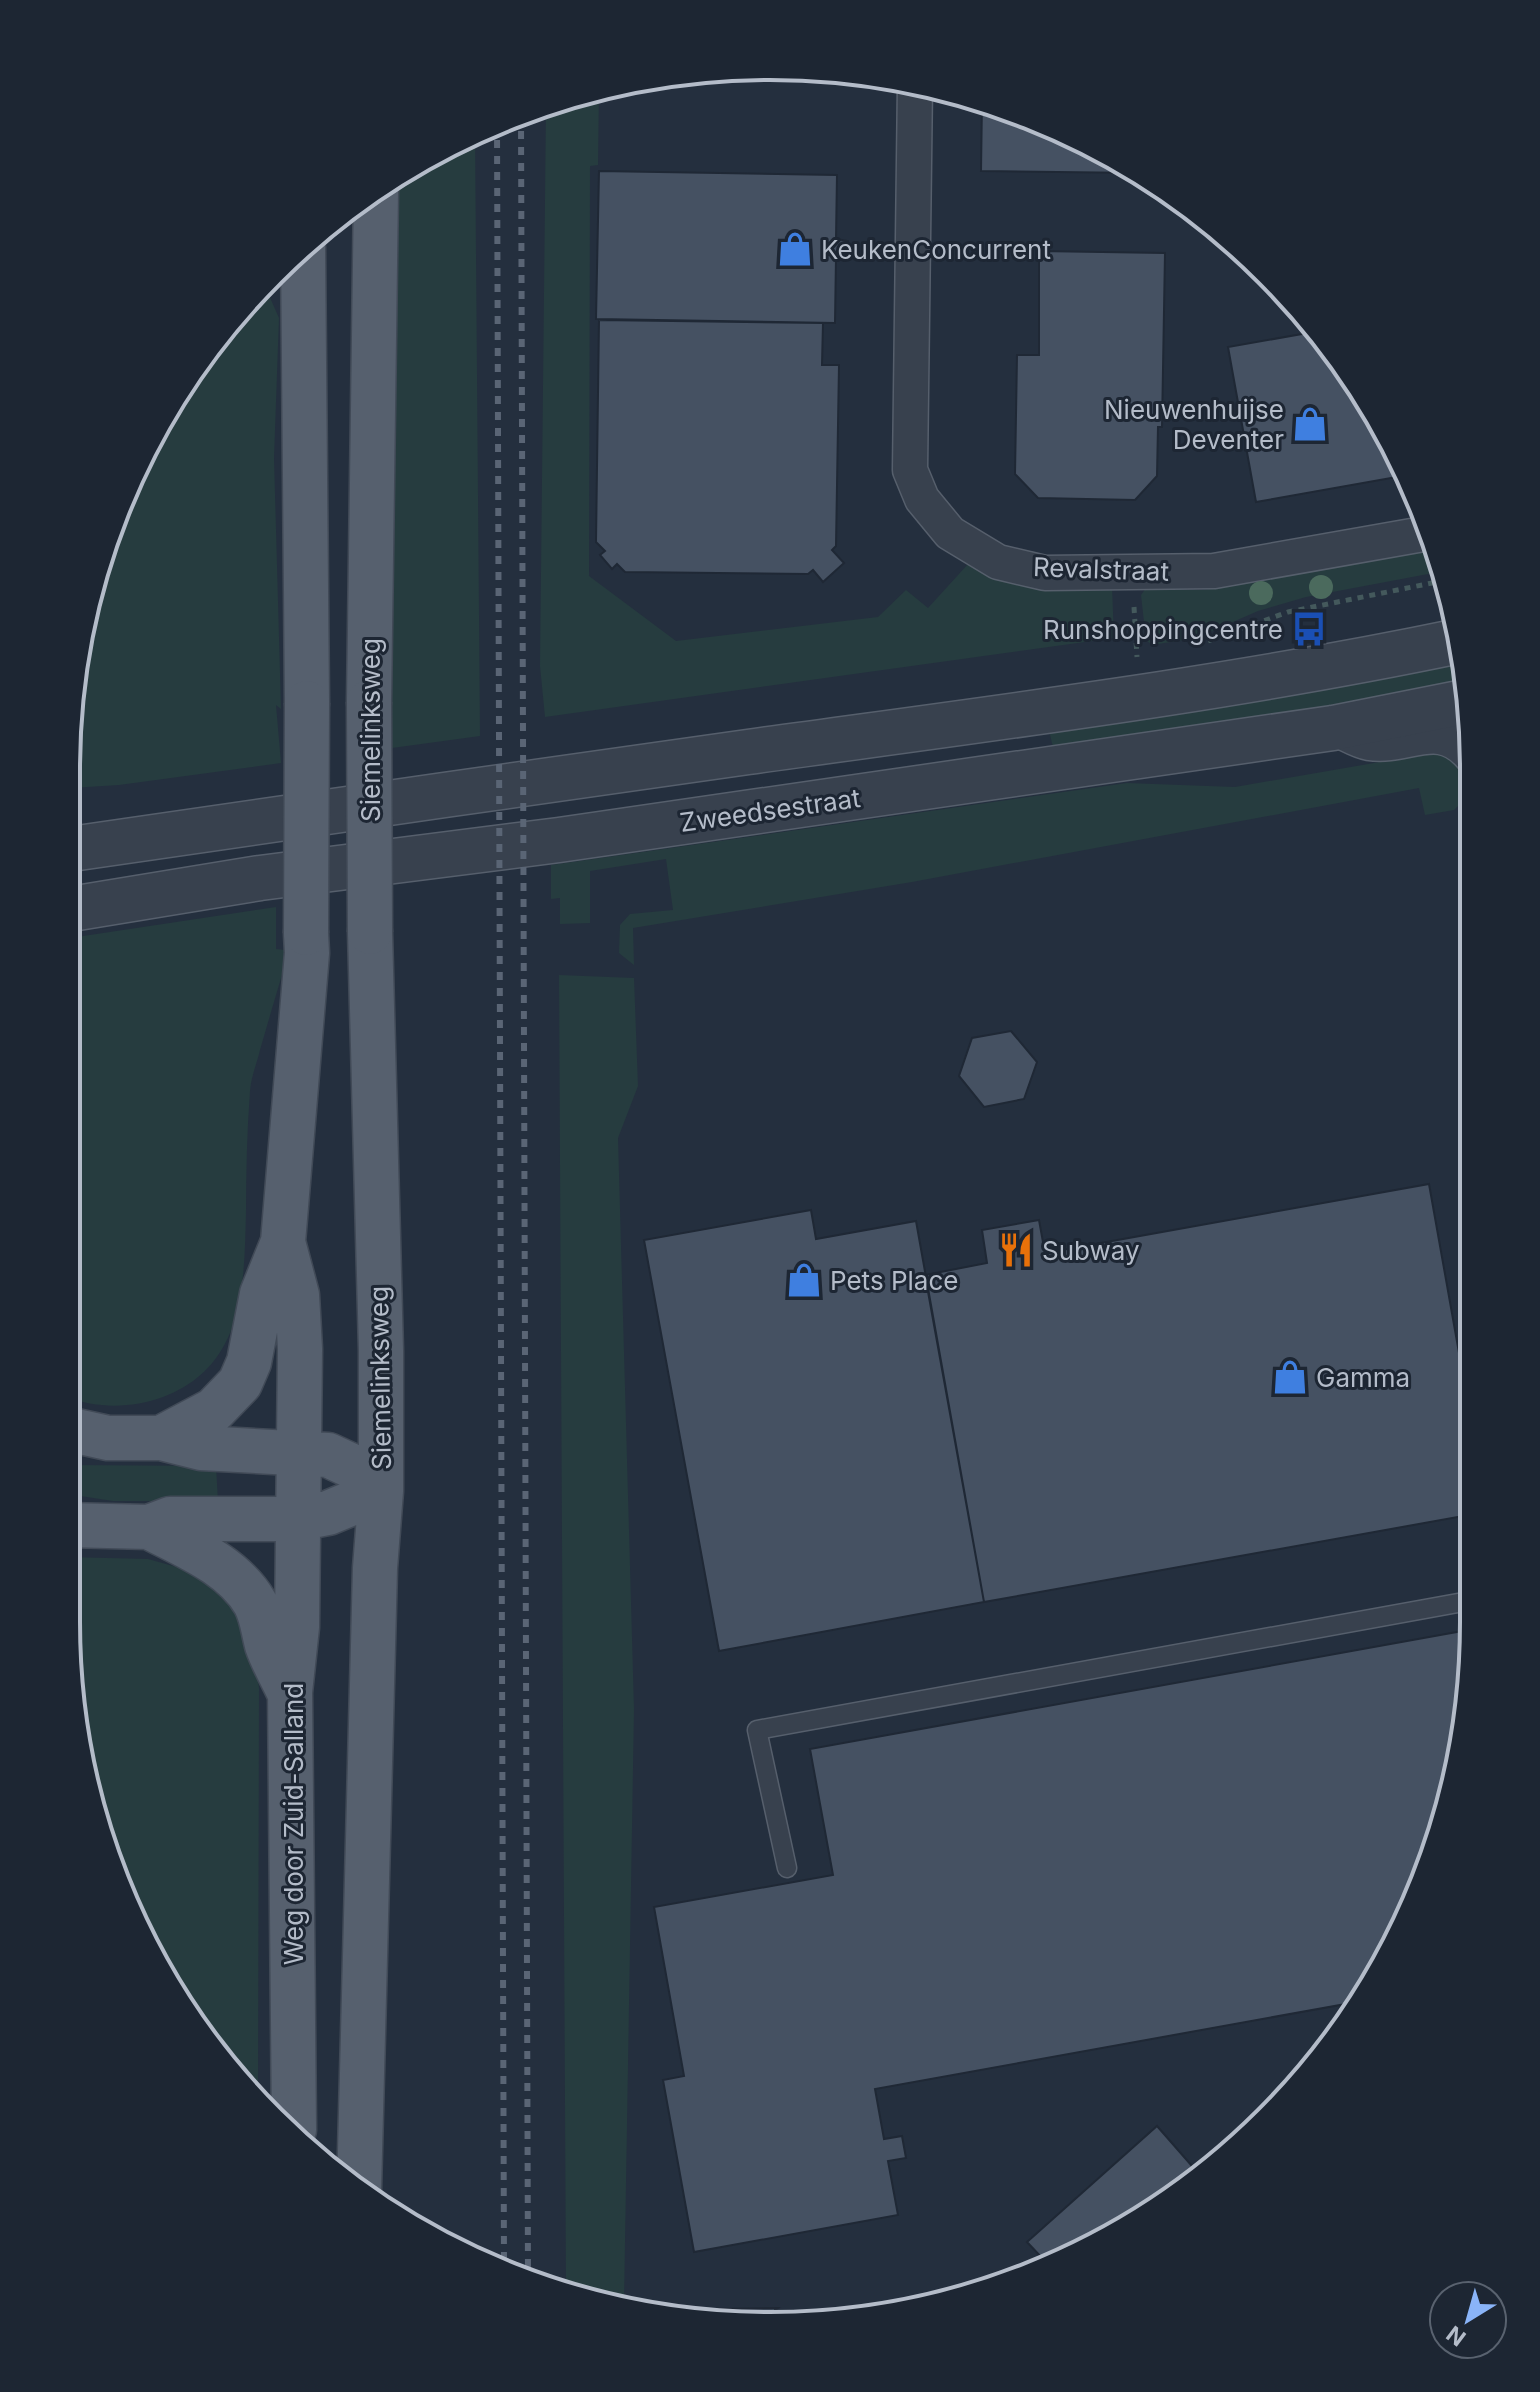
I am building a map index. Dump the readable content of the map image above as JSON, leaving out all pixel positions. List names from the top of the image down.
{
  "streets": {
    "main road": ["Siemelinksweg", "Weg door Zuid-Salland"],
    "street": ["Revalstraat", "Zweedsestraat"]
  },
  "crossings": [
    ["Siemelinksweg", "Weg door Zuid-Salland"]
  ],
  "places": {
    "shop": [
      "KeukenConcurrent",
      "Nieuwenhuijse Deventer",
      "Pets Place",
      "Gamma"
    ],
    "bus stop": ["Runshoppingcentre"],
    "restaurant": ["Subway"]
  },
  "north": "bottom left"
}
